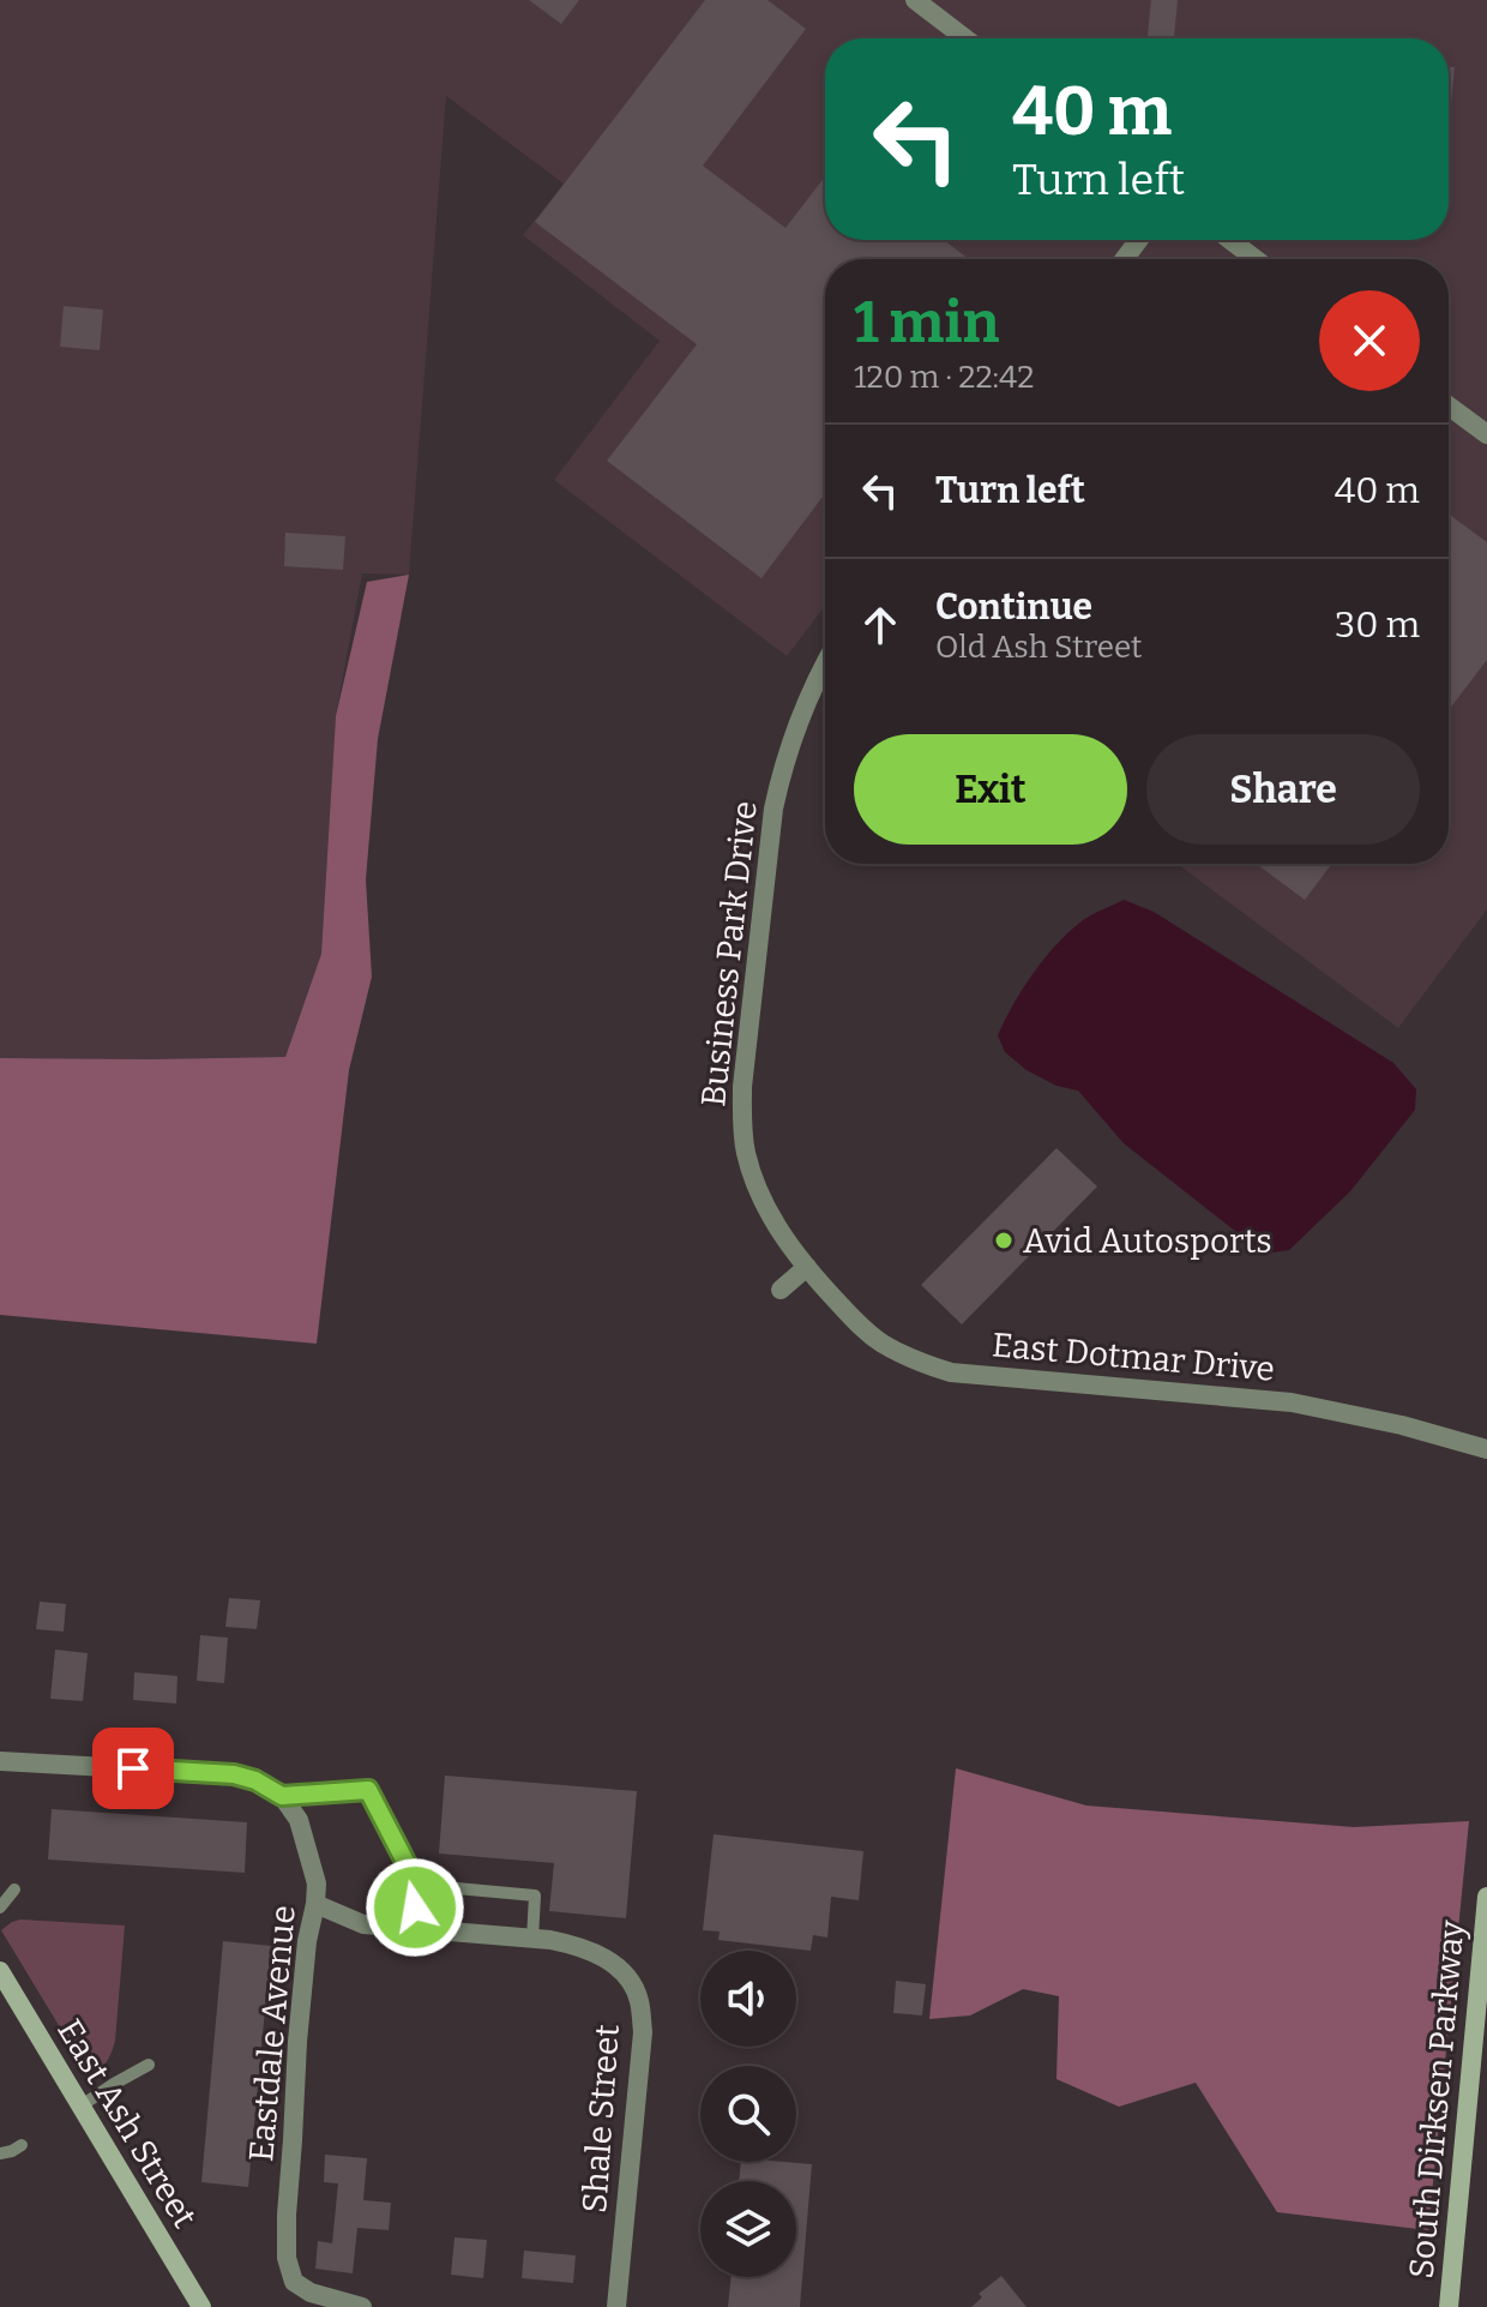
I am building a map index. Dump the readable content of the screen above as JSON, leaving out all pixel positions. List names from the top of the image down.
{
  "streets": {
    "main road": ["South Dirksen Parkway", "East Ash Street"],
    "street": [
      "Business Park Drive",
      "East Dotmar Drive",
      "Eastdale Avenue",
      "Shale Street"
    ]
  },
  "crossings": [
    ["Business Park Drive", "East Dotmar Drive"]
  ],
  "places": ["Avid Autosports"],
  "page": {
    "turn": ["40 m", "Turn left"],
    "heading": ["1 min", "120 m · 22:42"],
    "list": [
      {
        "name": "Turn left",
        "value": "40 m"
      },
      {
        "name": "Continue",
        "note": "Old Ash Street",
        "value": "30 m"
      }
    ],
    "buttons": ["Exit", "Share"]
  }
}
